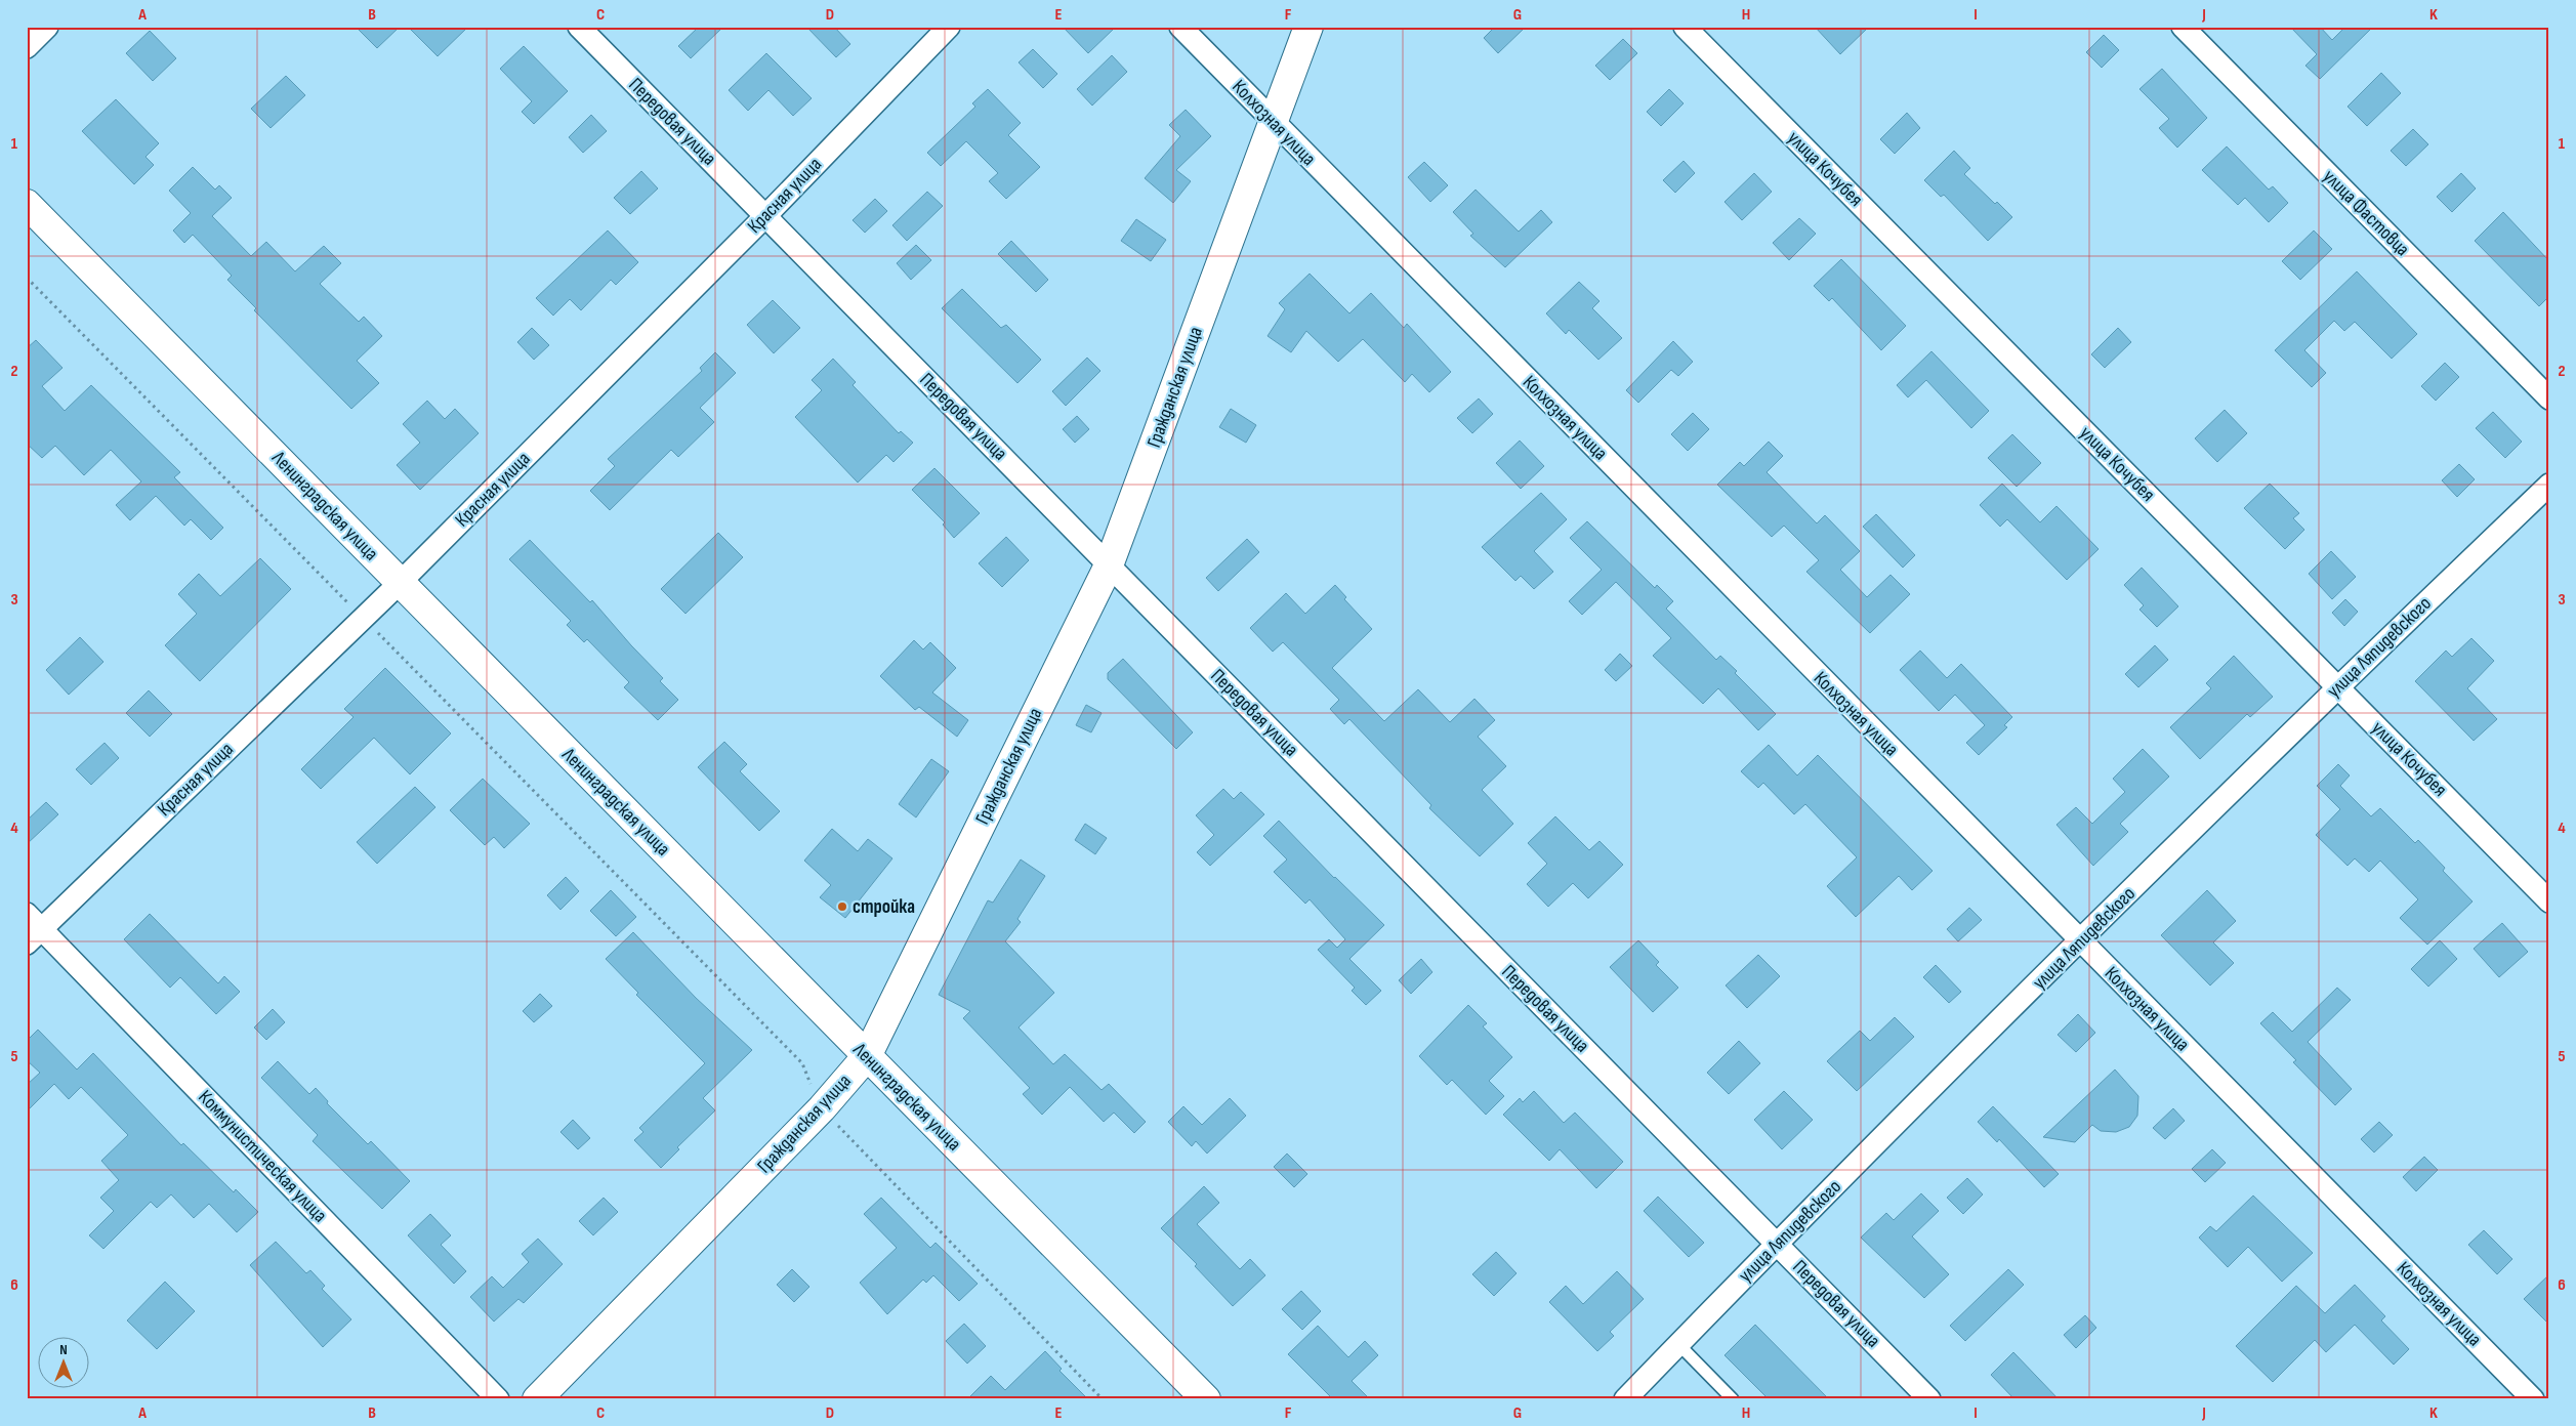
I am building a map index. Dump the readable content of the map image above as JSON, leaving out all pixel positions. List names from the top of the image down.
{
  "streets": {
    "street": [
      "Передовая улица",
      "Колхозная улица",
      "улица Кочубея",
      "Красная улица",
      "улица Фастовца",
      "Гражданская улица",
      "Ленинградская улица",
      "улица Ляпидевского",
      "Коммунистическая улица"
    ]
  },
  "crossings": [
    ["Передовая улица", "Красная улица"],
    ["Передовая улица", "Гражданская улица"],
    ["Передовая улица", "улица Ляпидевского"],
    ["Колхозная улица", "Гражданская улица"],
    ["Колхозная улица", "улица Ляпидевского"],
    ["улица Кочубея", "улица Ляпидевского"],
    ["Красная улица", "Ленинградская улица"],
    ["Красная улица", "Коммунистическая улица"],
    ["Гражданская улица", "Ленинградская улица"]
  ],
  "places": ["стройка"],
  "north": "top",
  "grid": {
    "columns": [
      "A",
      "B",
      "C",
      "D",
      "E",
      "F",
      "G",
      "H",
      "I",
      "J",
      "K"
    ],
    "rows": [
      "1",
      "2",
      "3",
      "4",
      "5",
      "6"
    ]
  }
}
